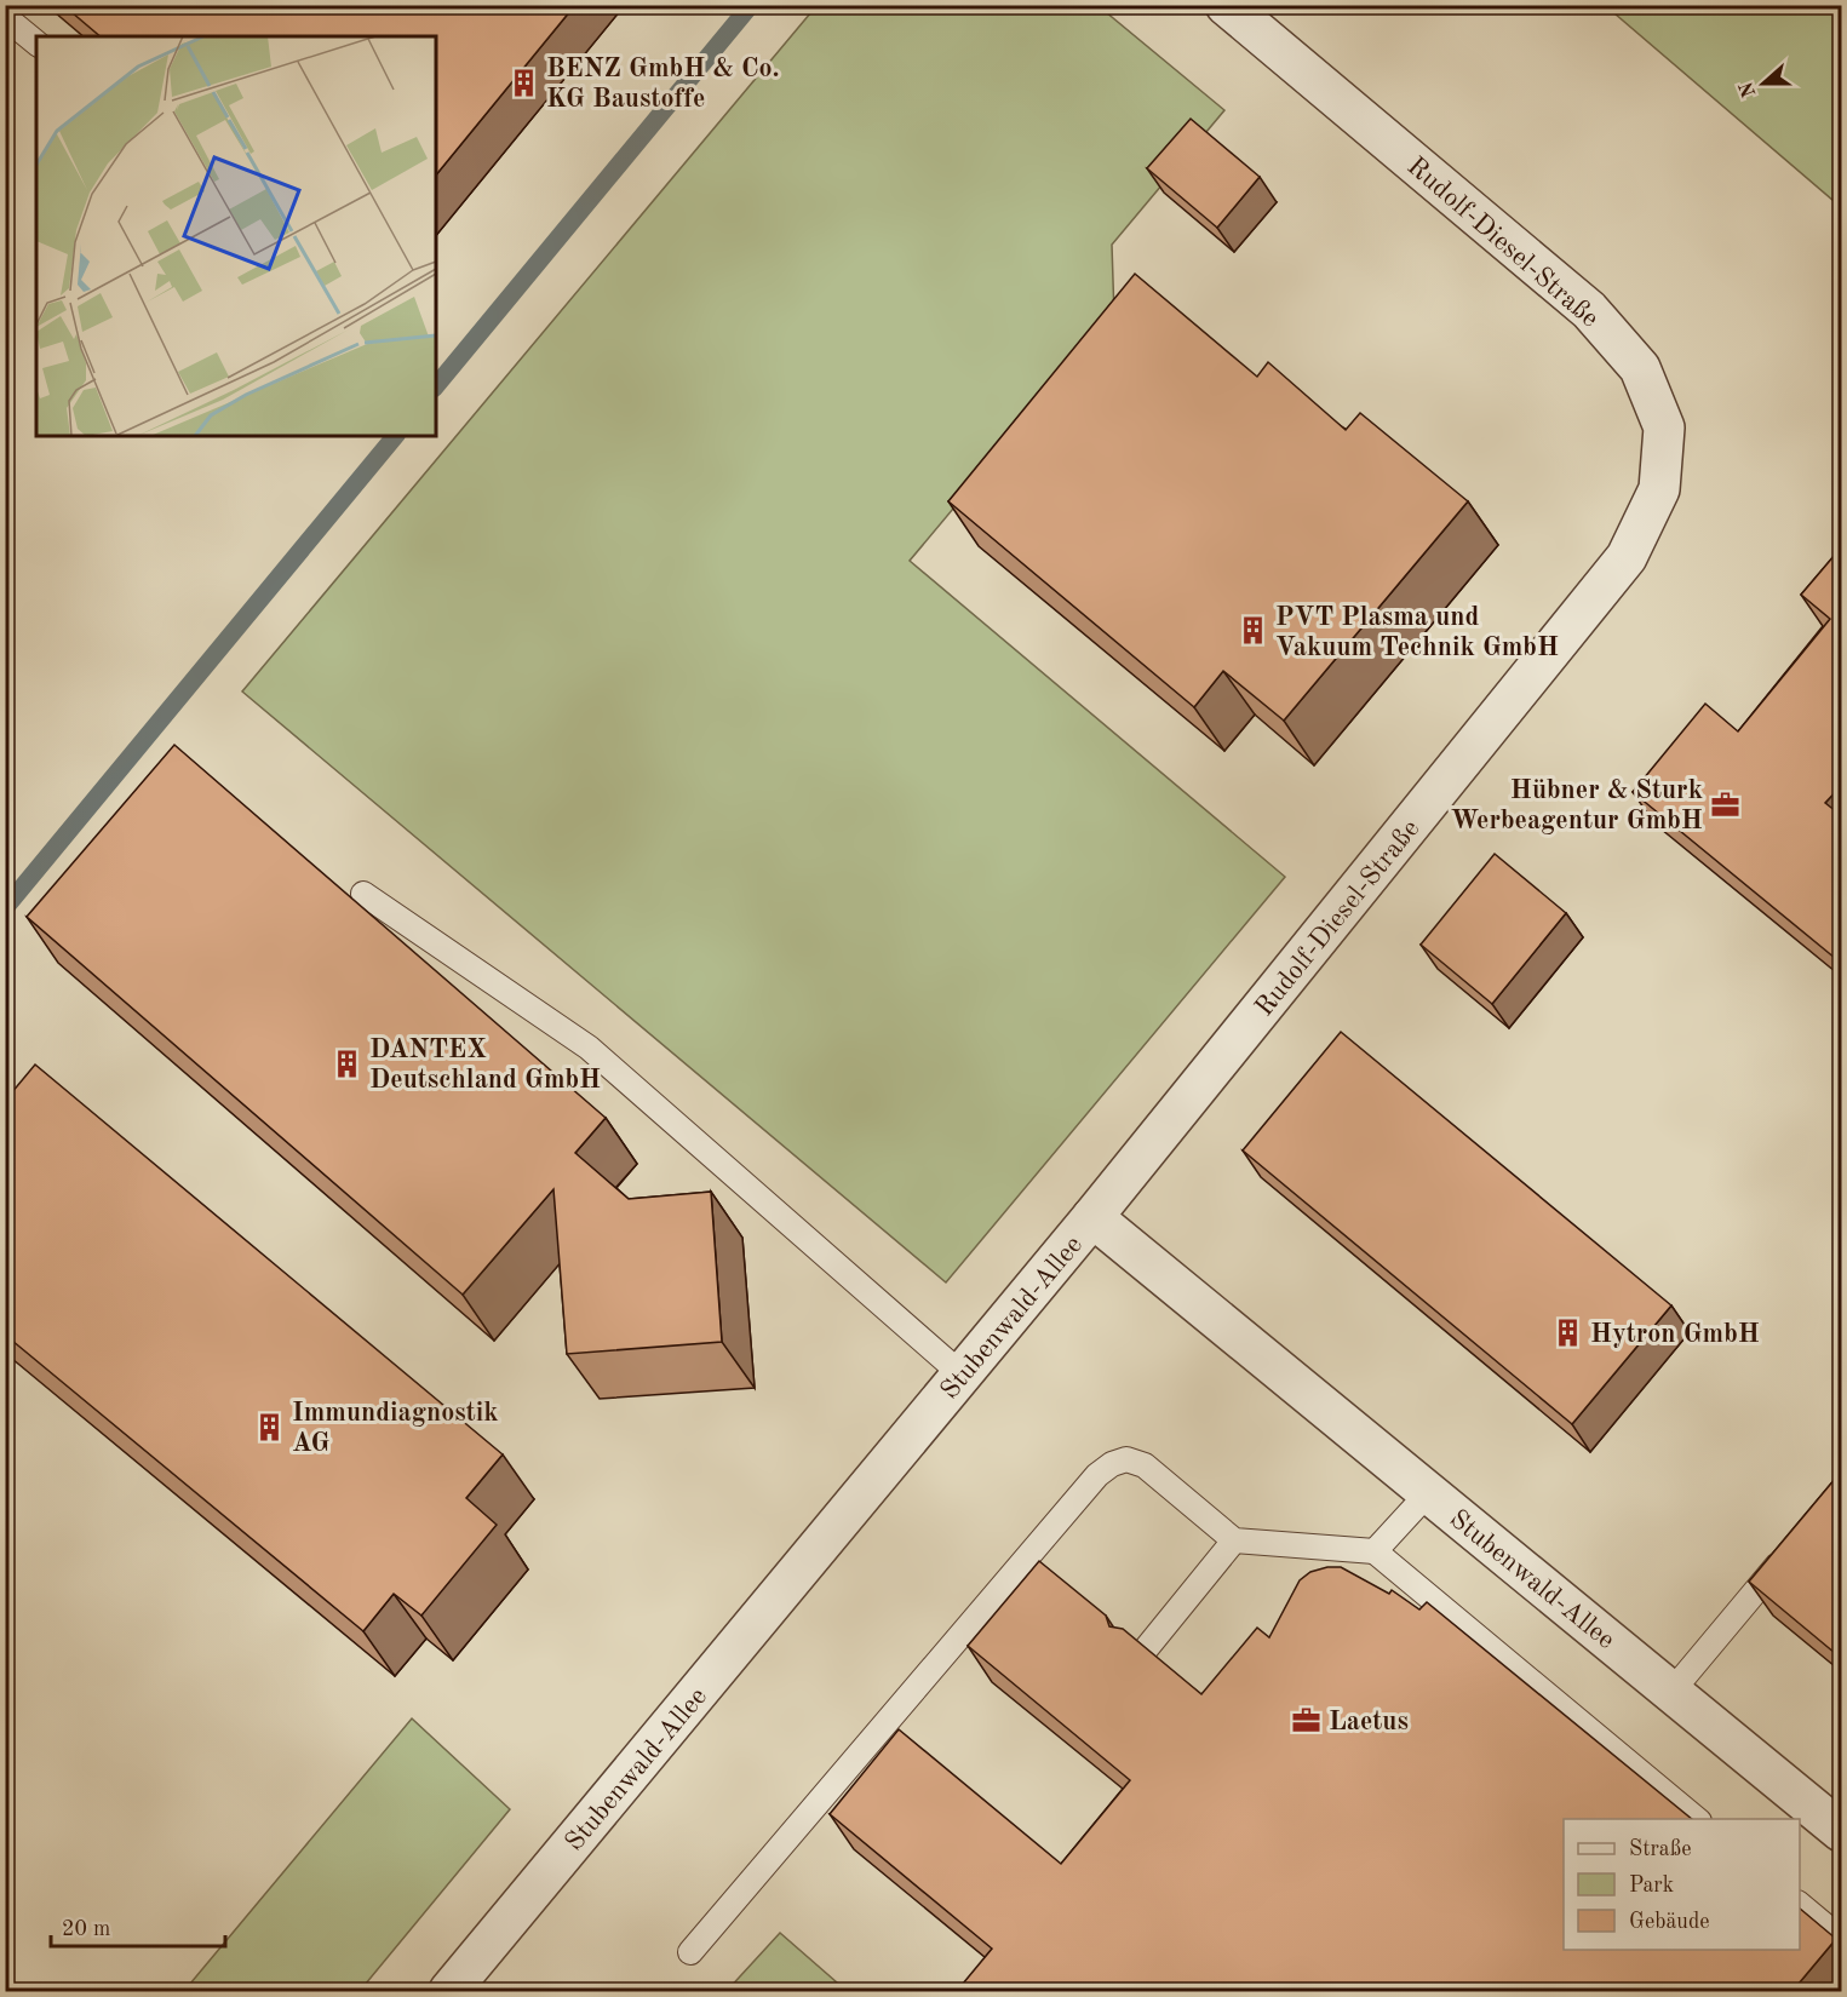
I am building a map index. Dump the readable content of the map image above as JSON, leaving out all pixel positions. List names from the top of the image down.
{
  "streets": {
    "street": ["Rudolf-Diesel-Straße", "Stubenwald-Allee"]
  },
  "crossings": [
    ["Rudolf-Diesel-Straße", "Stubenwald-Allee"]
  ],
  "places": {
    "building": [
      "BENZ GmbH & Co. KG Baustoffe",
      "PVT Plasma und Vakuum Technik GmbH",
      "DANTEX Deutschland GmbH",
      "Hytron GmbH",
      "Immundiagnostik AG"
    ],
    "office": ["Hübner & Sturk Werbeagentur GmbH", "Laetus"]
  },
  "legend": ["Straße", "Park", "Gebäude"],
  "scale_bar": "20 m",
  "north": "left"
}
